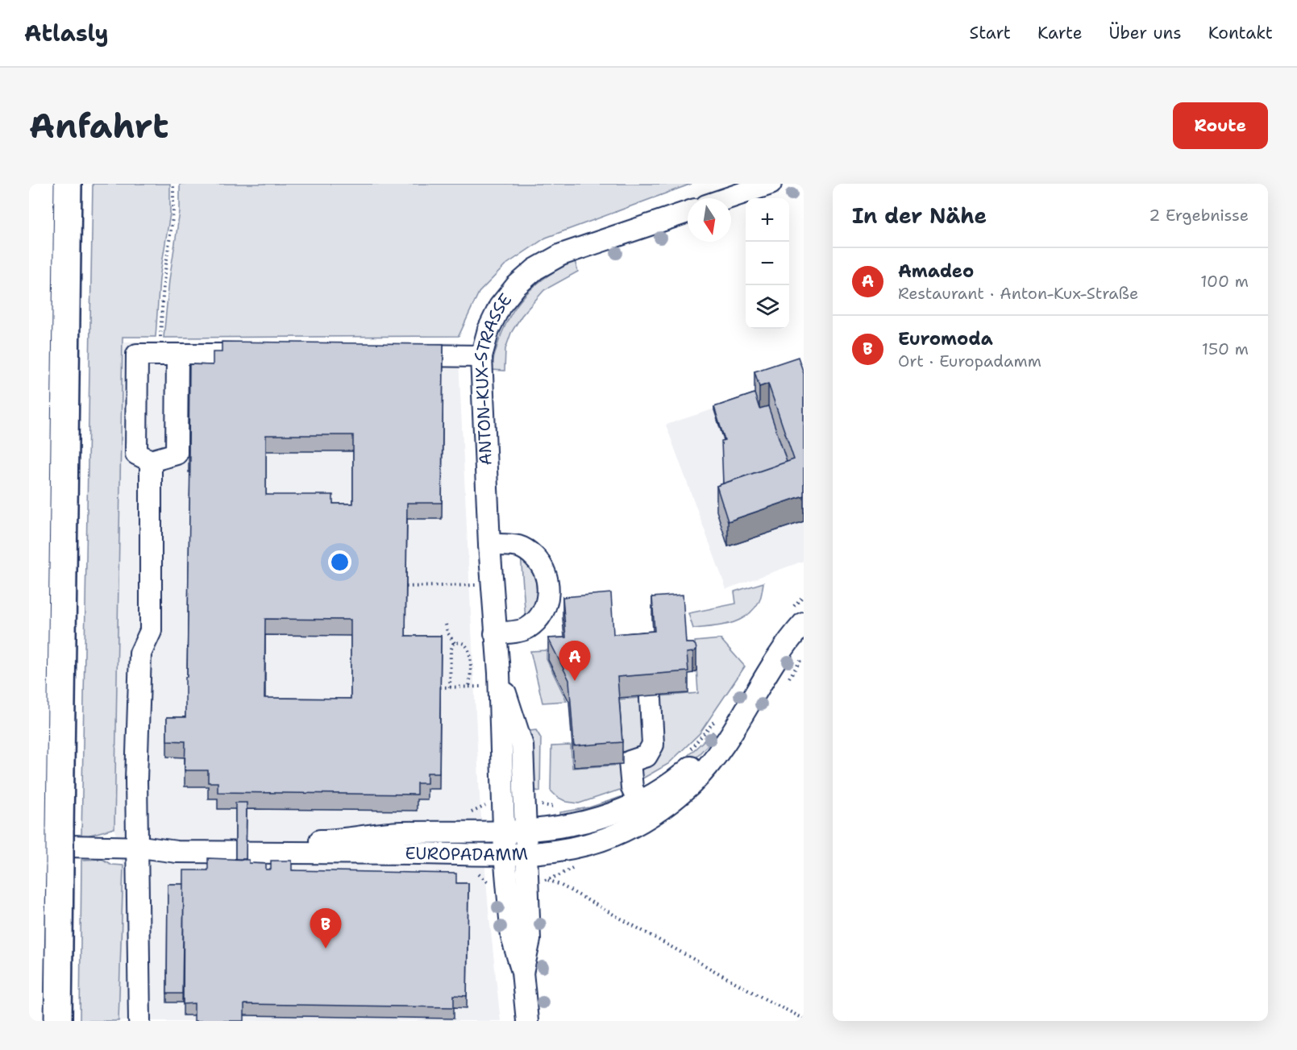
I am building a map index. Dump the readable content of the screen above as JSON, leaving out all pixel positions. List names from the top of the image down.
{
  "streets": {
    "street": ["ANTON-KUX-STRASSE", "EUROPADAMM"]
  },
  "crossings": [
    ["ANTON-KUX-STRASSE", "EUROPADAMM"]
  ],
  "north": "bottom",
  "page": {
    "header": "Atlasly",
    "nav": [
      "Start",
      "Karte",
      "Über uns",
      "Kontakt"
    ],
    "buttons": "Route",
    "title": "Anfahrt",
    "heading": ["In der Nähe", "2 Ergebnisse"],
    "map_buttons": ["+", "−"],
    "list": [
      {
        "mark": "A",
        "name": "Amadeo",
        "note": "Restaurant · Anton-Kux-Straße",
        "value": "100 m"
      },
      {
        "mark": "B",
        "name": "Euromoda",
        "note": "Ort · Europadamm",
        "value": "150 m"
      }
    ],
    "pins": ["A", "B"]
  }
}
